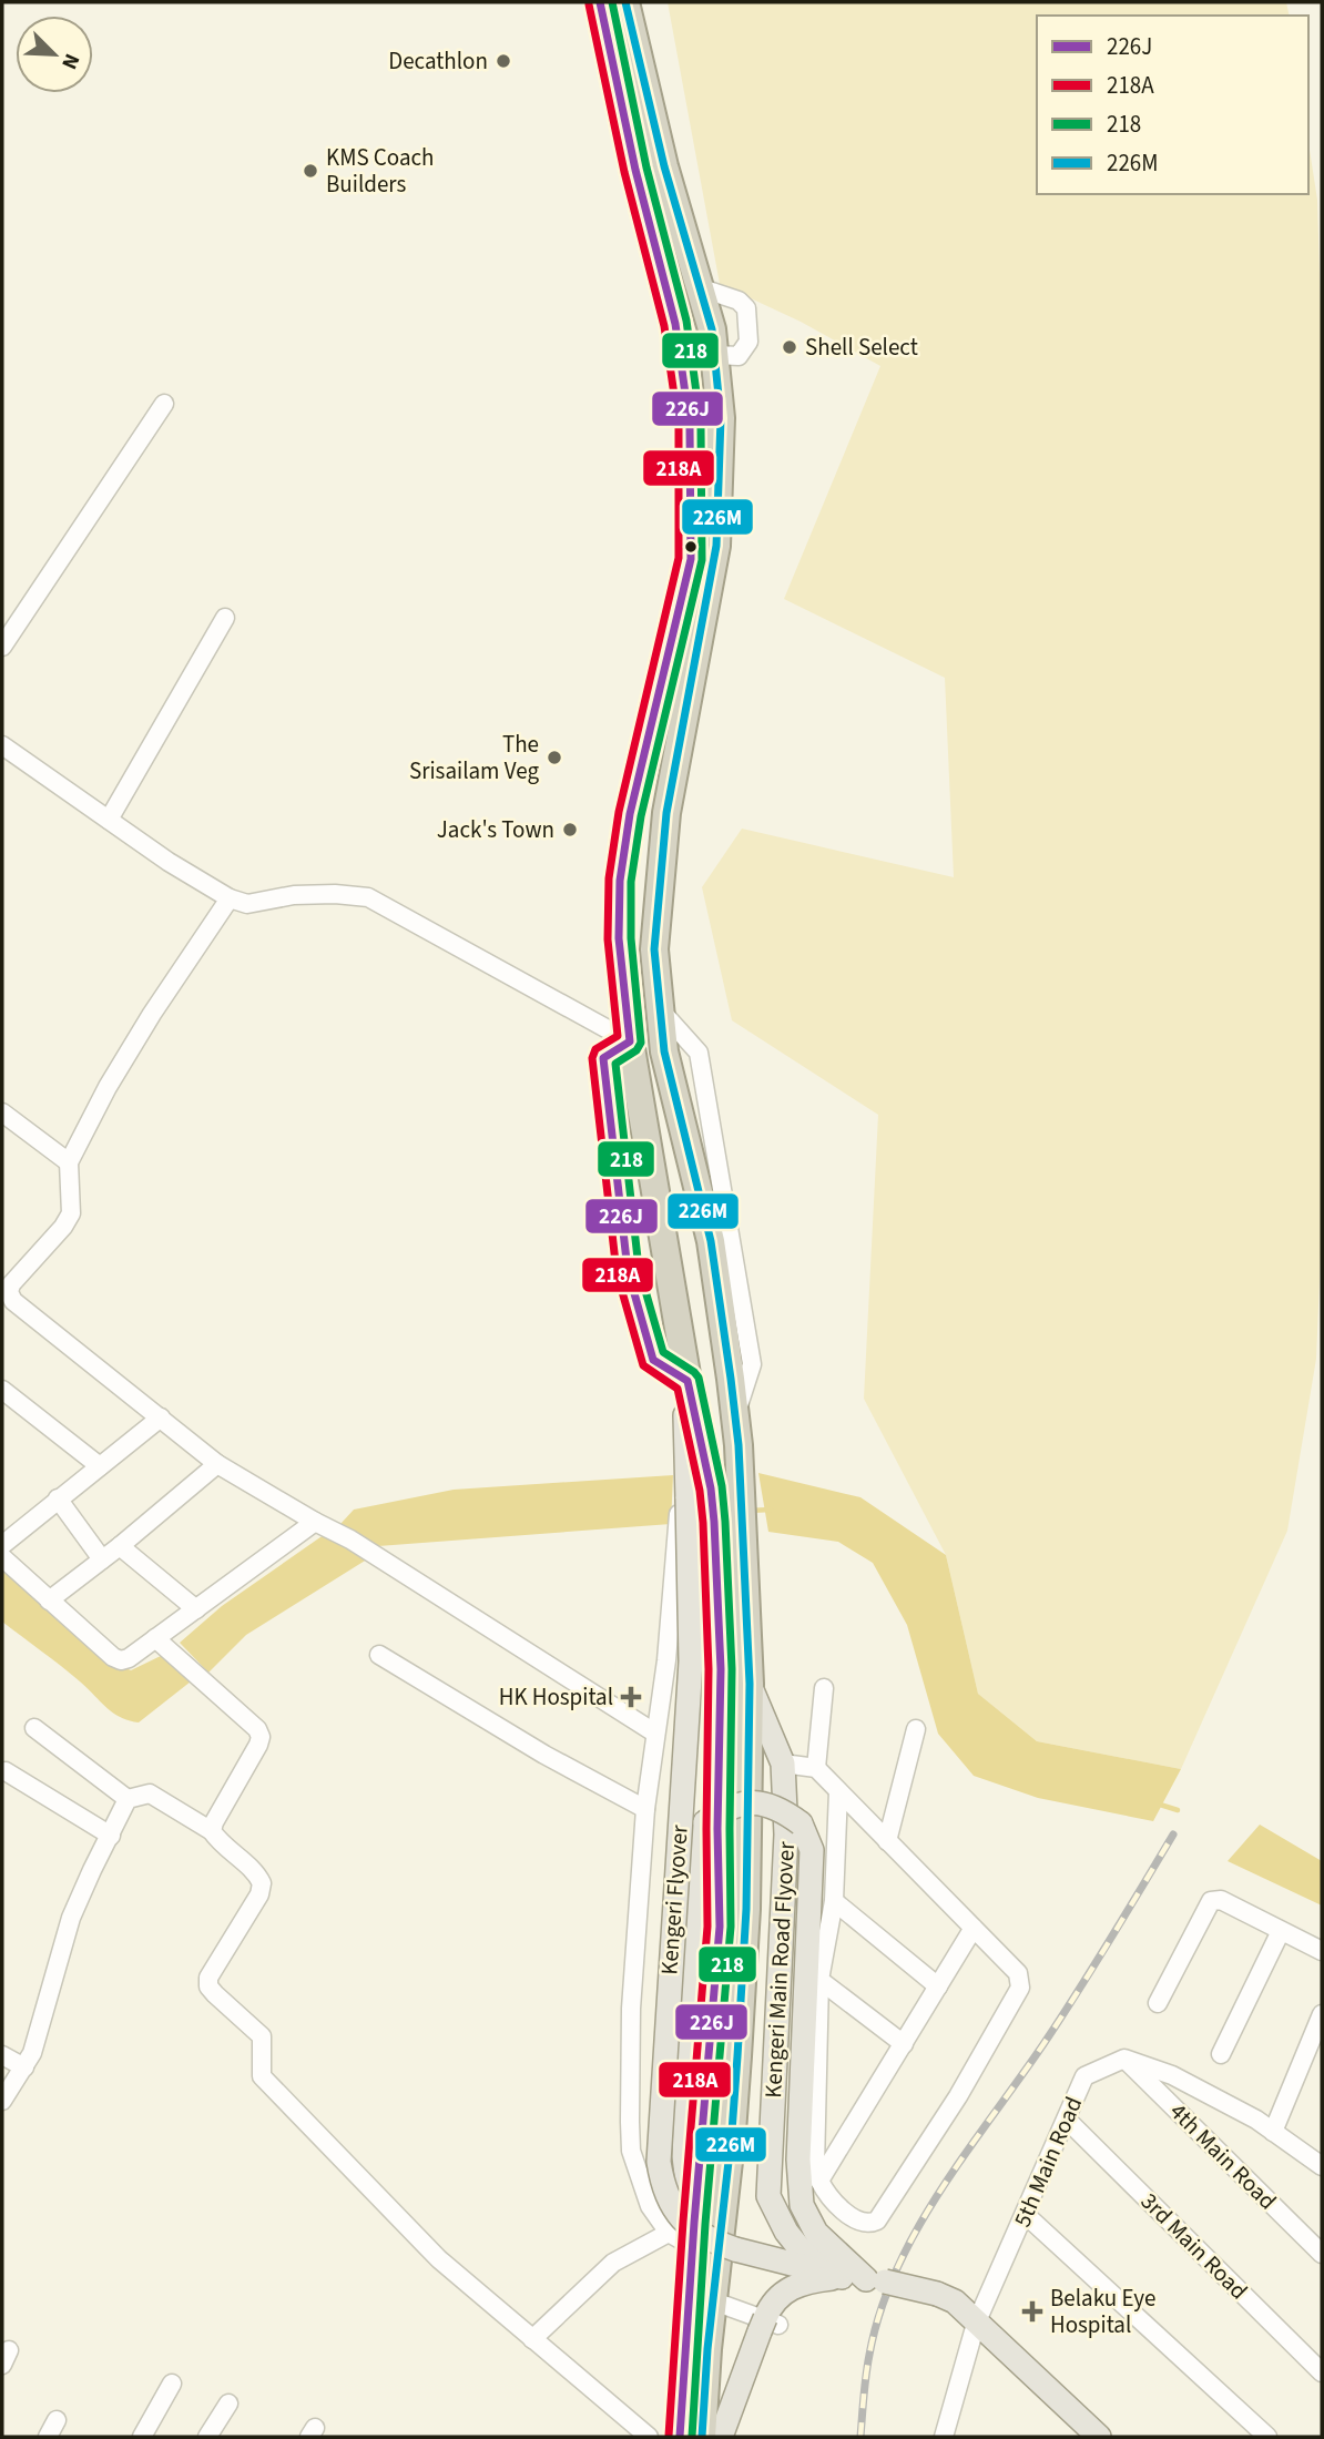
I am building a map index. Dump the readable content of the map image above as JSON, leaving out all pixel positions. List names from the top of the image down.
{
  "streets": {
    "main road": ["Kengeri Flyover", "Kengeri Main Road Flyover"],
    "street": ["4th Main Road", "5th Main Road", "3rd Main Road"]
  },
  "crossings": [
    ["Kengeri Flyover", "Kengeri Main Road Flyover"],
    ["4th Main Road", "5th Main Road"],
    ["5th Main Road", "3rd Main Road"]
  ],
  "places": {
    "other": [
      "Decathlon",
      "KMS Coach Builders",
      "Shell Select",
      "The Srisailam Veg",
      "Jack's Town"
    ],
    "health": ["HK Hospital", "Belaku Eye Hospital"]
  },
  "lines": [
    "transit line 226J",
    "transit line 218",
    "transit line 226M",
    "transit line 218A"
  ],
  "legend": [
    "226J",
    "218A",
    "218",
    "226M"
  ],
  "north": "bottom right"
}
